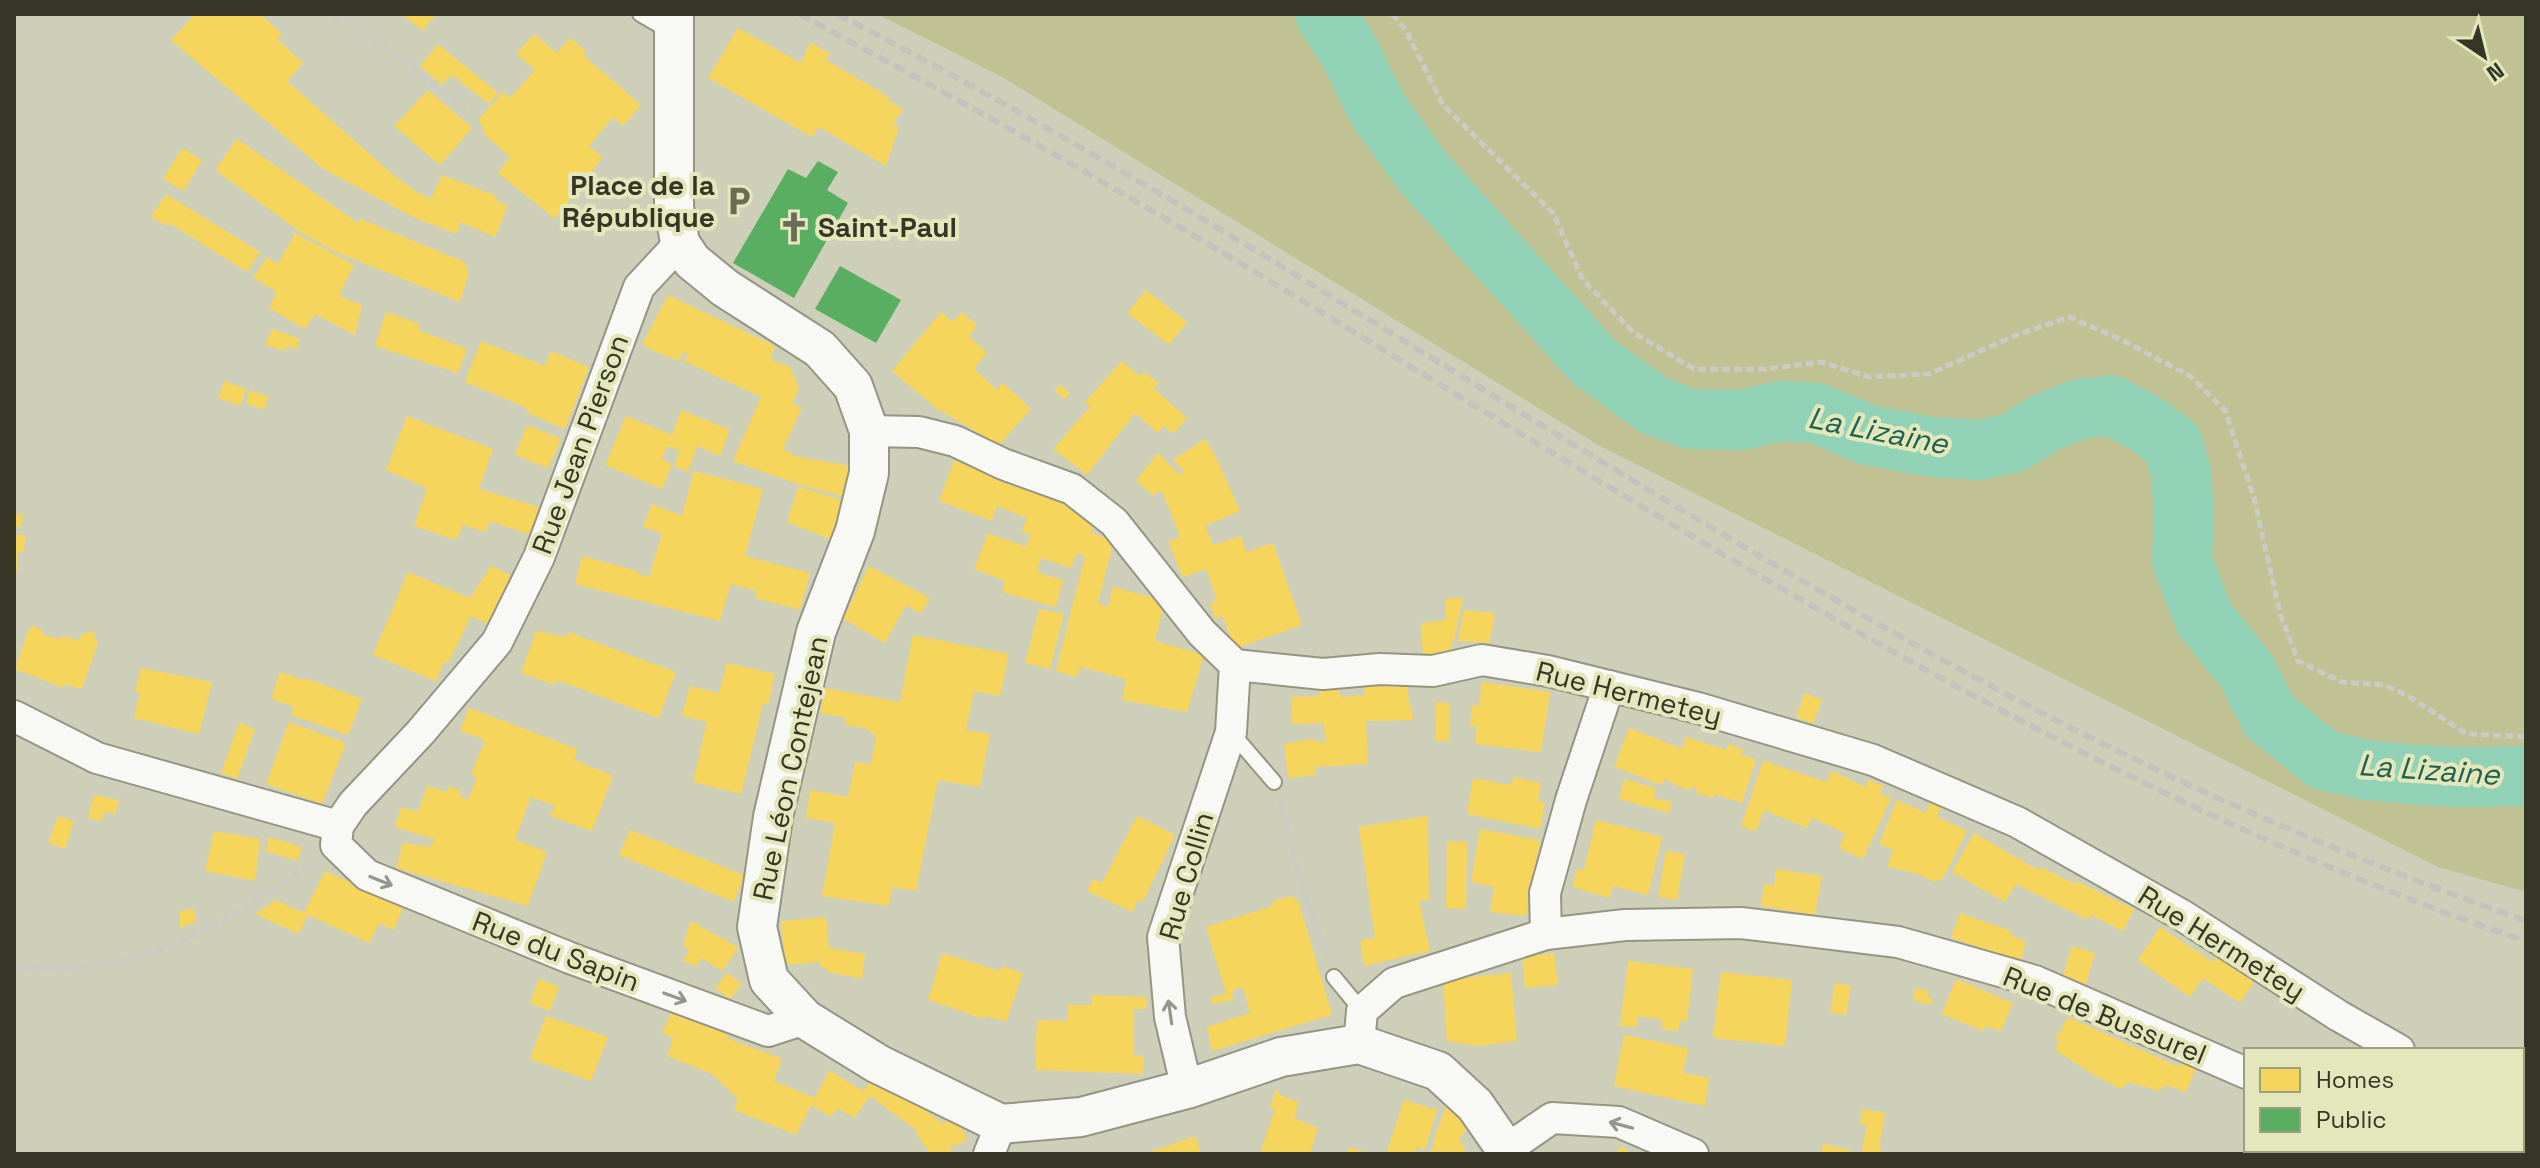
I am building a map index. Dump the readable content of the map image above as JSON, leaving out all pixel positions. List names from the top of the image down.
{
  "streets": {
    "street": [
      "Rue Jean Pierson",
      "Rue Hermetey",
      "Rue Léon Contejean",
      "Rue Collin",
      "Rue du Sapin",
      "Rue de Bussurel"
    ]
  },
  "crossings": [
    ["Rue Jean Pierson", "Rue Léon Contejean"],
    ["Rue Jean Pierson", "Rue du Sapin"],
    ["Rue Hermetey", "Rue Collin"],
    ["Rue Léon Contejean", "Rue Collin"],
    ["Rue Léon Contejean", "Rue du Sapin"],
    ["Rue Léon Contejean", "Rue de Bussurel"]
  ],
  "one_way": ["Rue Collin", "Rue du Sapin"],
  "water": ["La Lizaine"],
  "places": {
    "parking": ["Place de la République"],
    "church": ["Saint-Paul"]
  },
  "legend": ["Homes", "Public"],
  "north": "bottom right"
}
